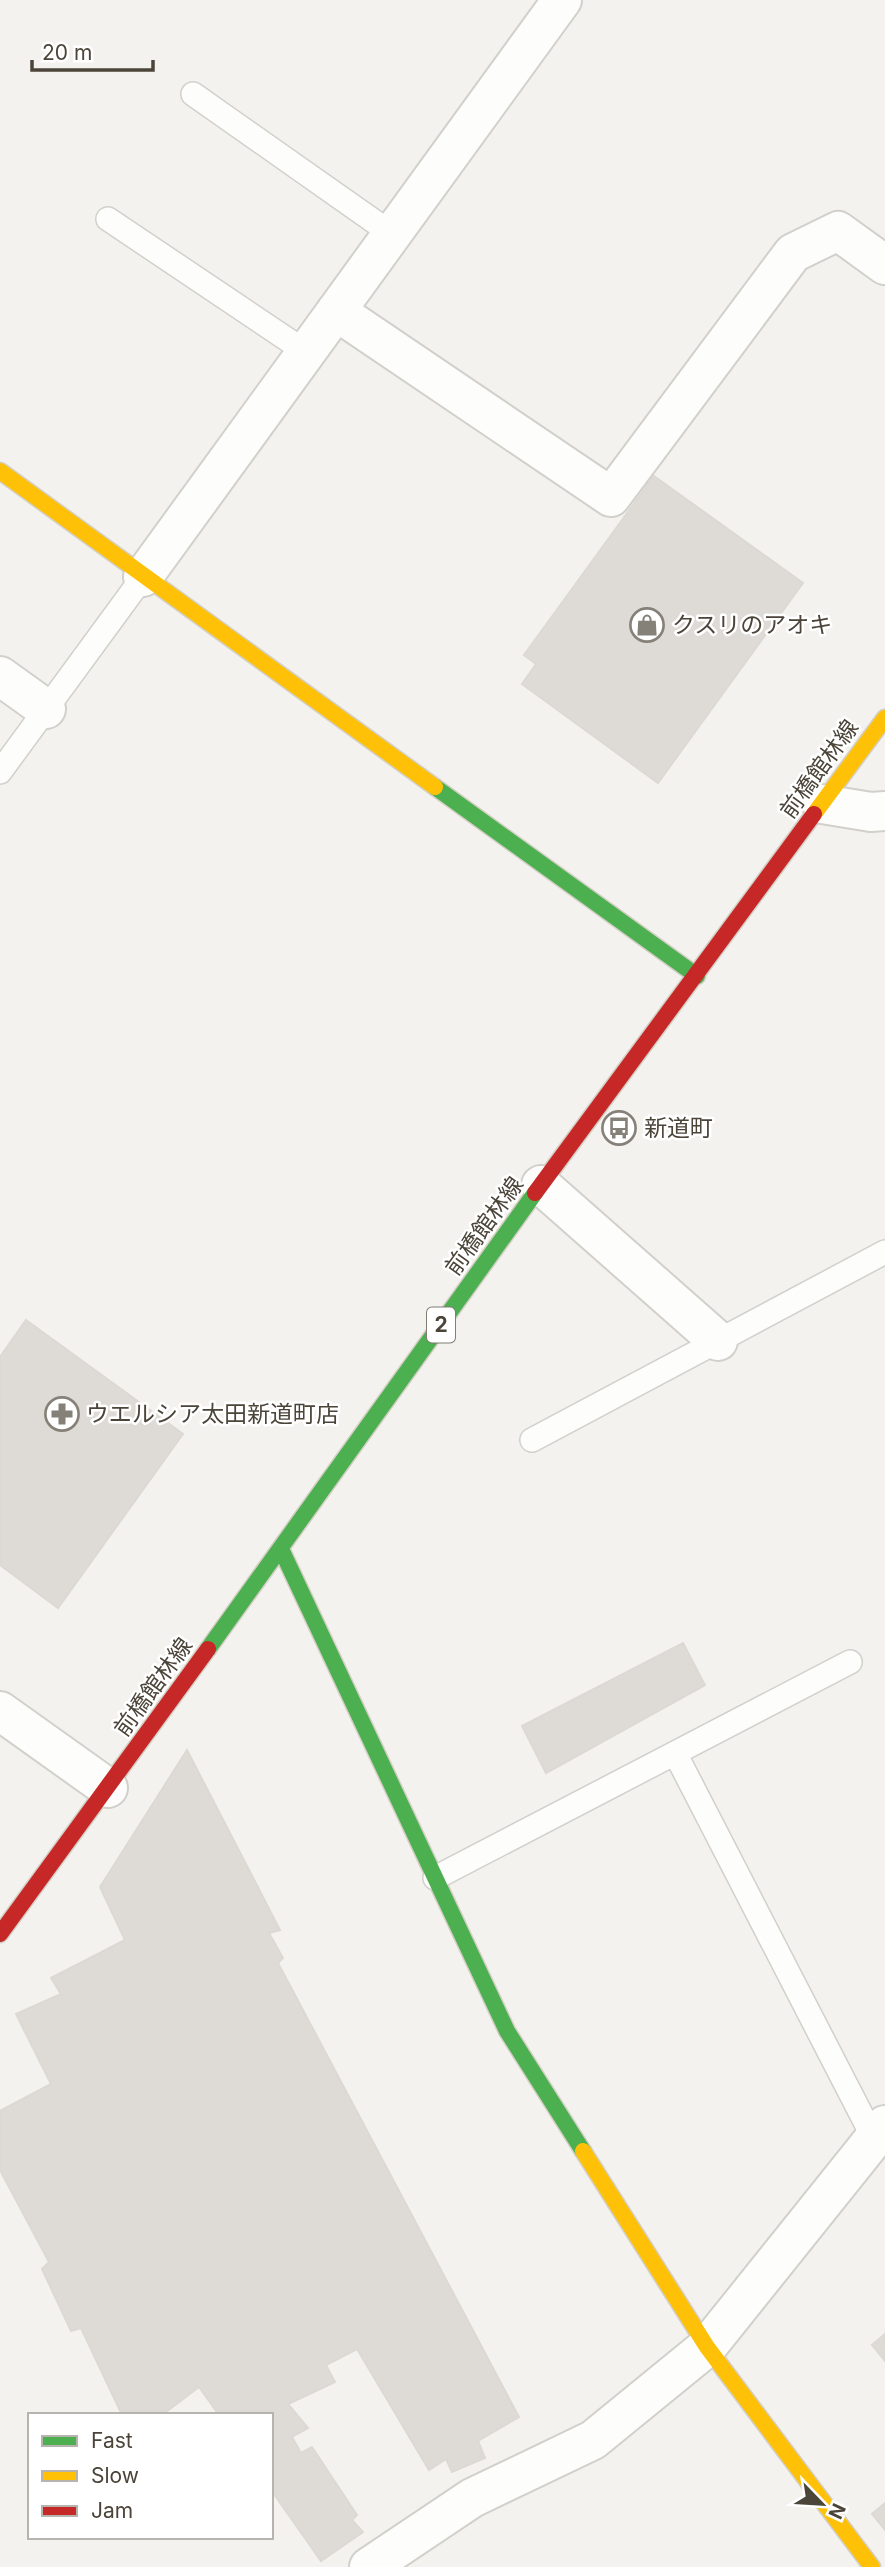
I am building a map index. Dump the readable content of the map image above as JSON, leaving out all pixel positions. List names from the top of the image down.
{
  "streets": {
    "street": ["前橋館林線", "2"]
  },
  "places": {
    "shop": ["クスリのアオキ"],
    "bus stop": ["新道町"],
    "pharmacy": ["ウエルシア太田新道町店"]
  },
  "legend": ["Fast", "Slow", "Jam"],
  "scale_bar": "20 m",
  "north": "bottom right"
}
